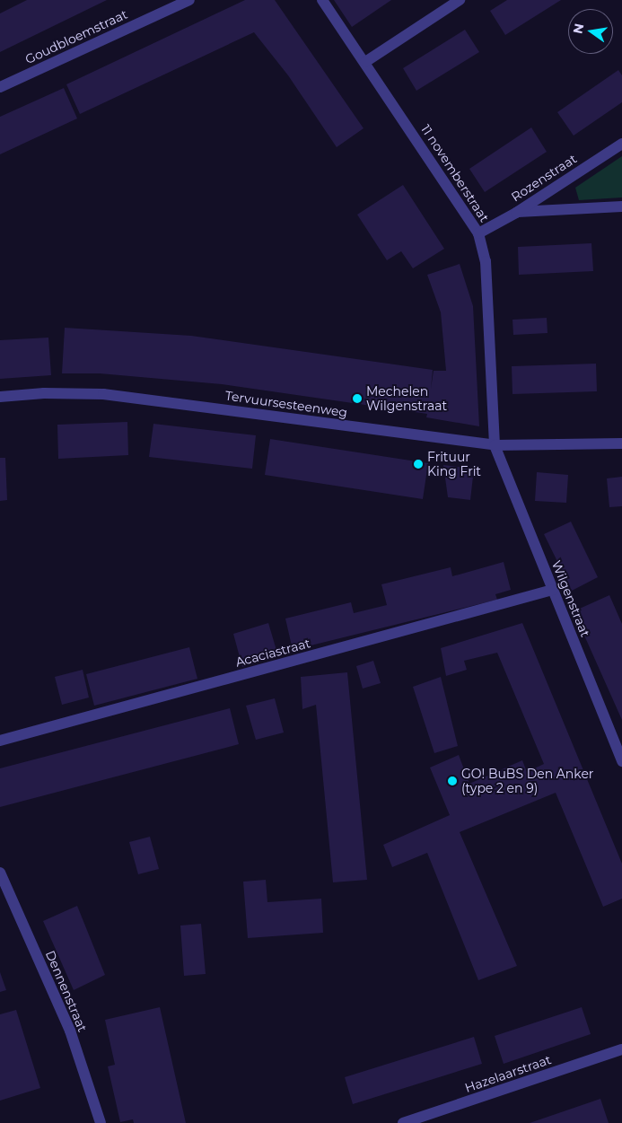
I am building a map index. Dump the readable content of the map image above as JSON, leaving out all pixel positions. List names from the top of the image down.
{
  "streets": {
    "street": [
      "Goudbloemstraat",
      "11 novemberstraat",
      "Rozenstraat",
      "Tervuursesteenweg",
      "Wilgenstraat",
      "Acaciastraat",
      "Dennenstraat",
      "Hazelaarstraat"
    ]
  },
  "crossings": [
    ["11 novemberstraat", "Rozenstraat"],
    ["11 novemberstraat", "Tervuursesteenweg"],
    ["11 novemberstraat", "Wilgenstraat"],
    ["Tervuursesteenweg", "Wilgenstraat"],
    ["Wilgenstraat", "Acaciastraat"]
  ],
  "places": ["Mechelen Wilgenstraat", "Frituur King Frit", "GO! BuBS Den Anker (type 2 en 9)"],
  "north": "left"
}
